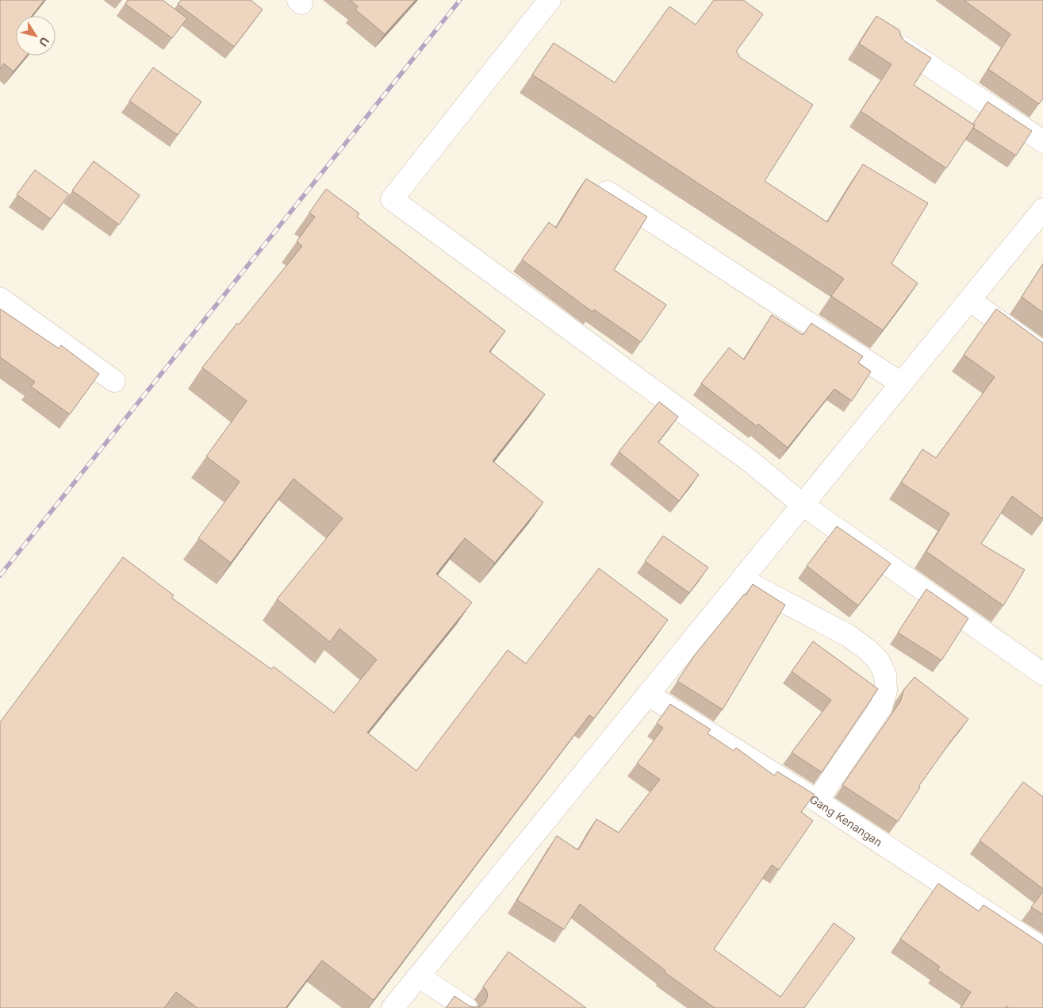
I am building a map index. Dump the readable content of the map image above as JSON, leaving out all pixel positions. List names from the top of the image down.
{
  "streets": {
    "street": ["Gang Kenangan"]
  },
  "north": "bottom right"
}
